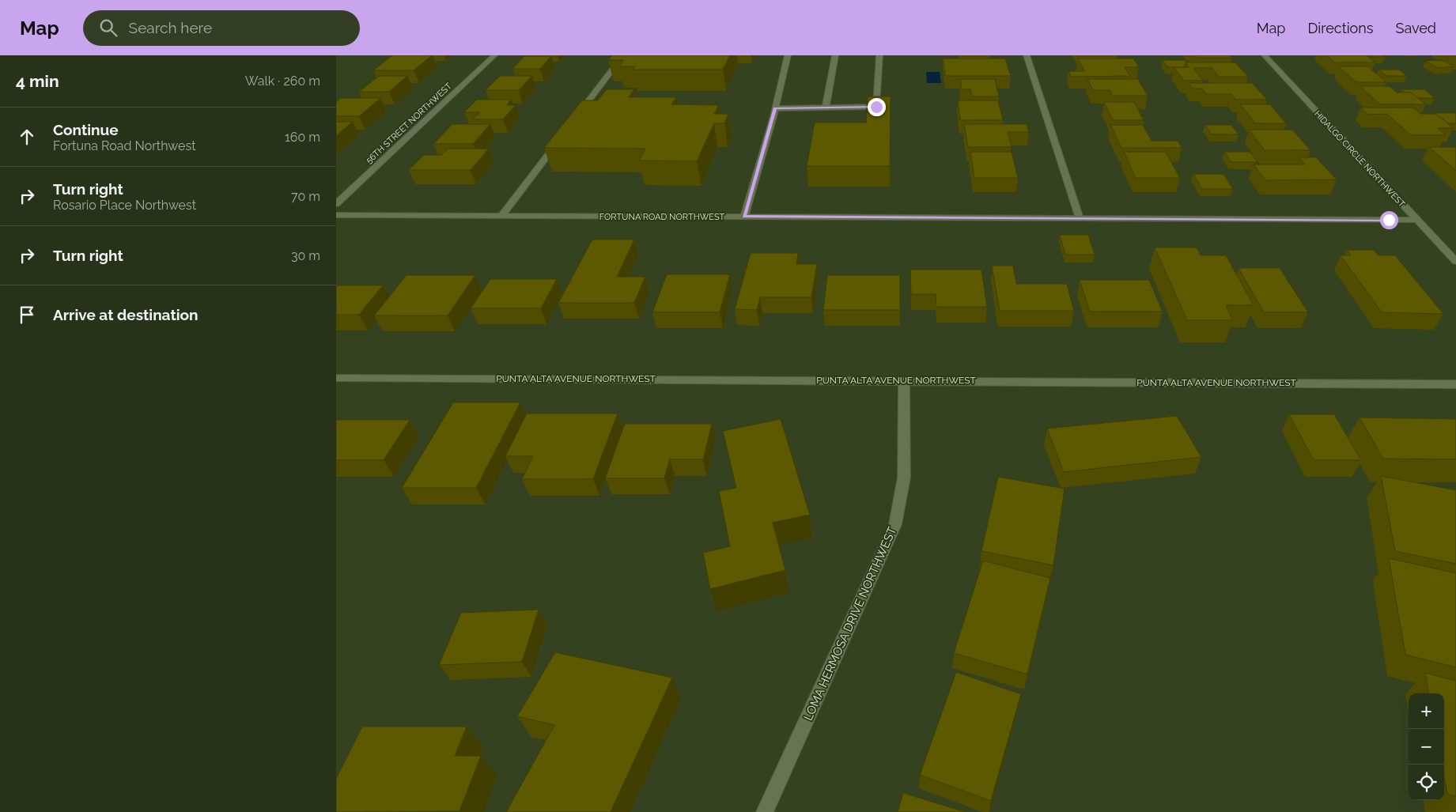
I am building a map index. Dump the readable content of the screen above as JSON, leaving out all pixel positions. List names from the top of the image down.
{
  "streets": {
    "street": [
      "56TH STREET NORTHWEST",
      "HIDALGO CIRCLE NORTHWEST",
      "FORTUNA ROAD NORTHWEST",
      "PUNTA ALTA AVENUE NORTHWEST",
      "LOMA HERMOSA DRIVE NORTHWEST"
    ]
  },
  "crossings": [
    ["HIDALGO CIRCLE NORTHWEST", "FORTUNA ROAD NORTHWEST"],
    ["PUNTA ALTA AVENUE NORTHWEST", "LOMA HERMOSA DRIVE NORTHWEST"]
  ],
  "page": {
    "header": "Map",
    "search": "Search here",
    "nav": ["Map", "Directions", "Saved"],
    "heading": ["4 min", "Walk · 260 m"],
    "list": [
      ["Continue", "Fortuna Road Northwest", "160 m"],
      ["Turn right", "Rosario Place Northwest", "70 m"],
      ["Turn right", "30 m"],
      "Arrive at destination"
    ],
    "map_buttons": ["+", "−"]
  }
}
